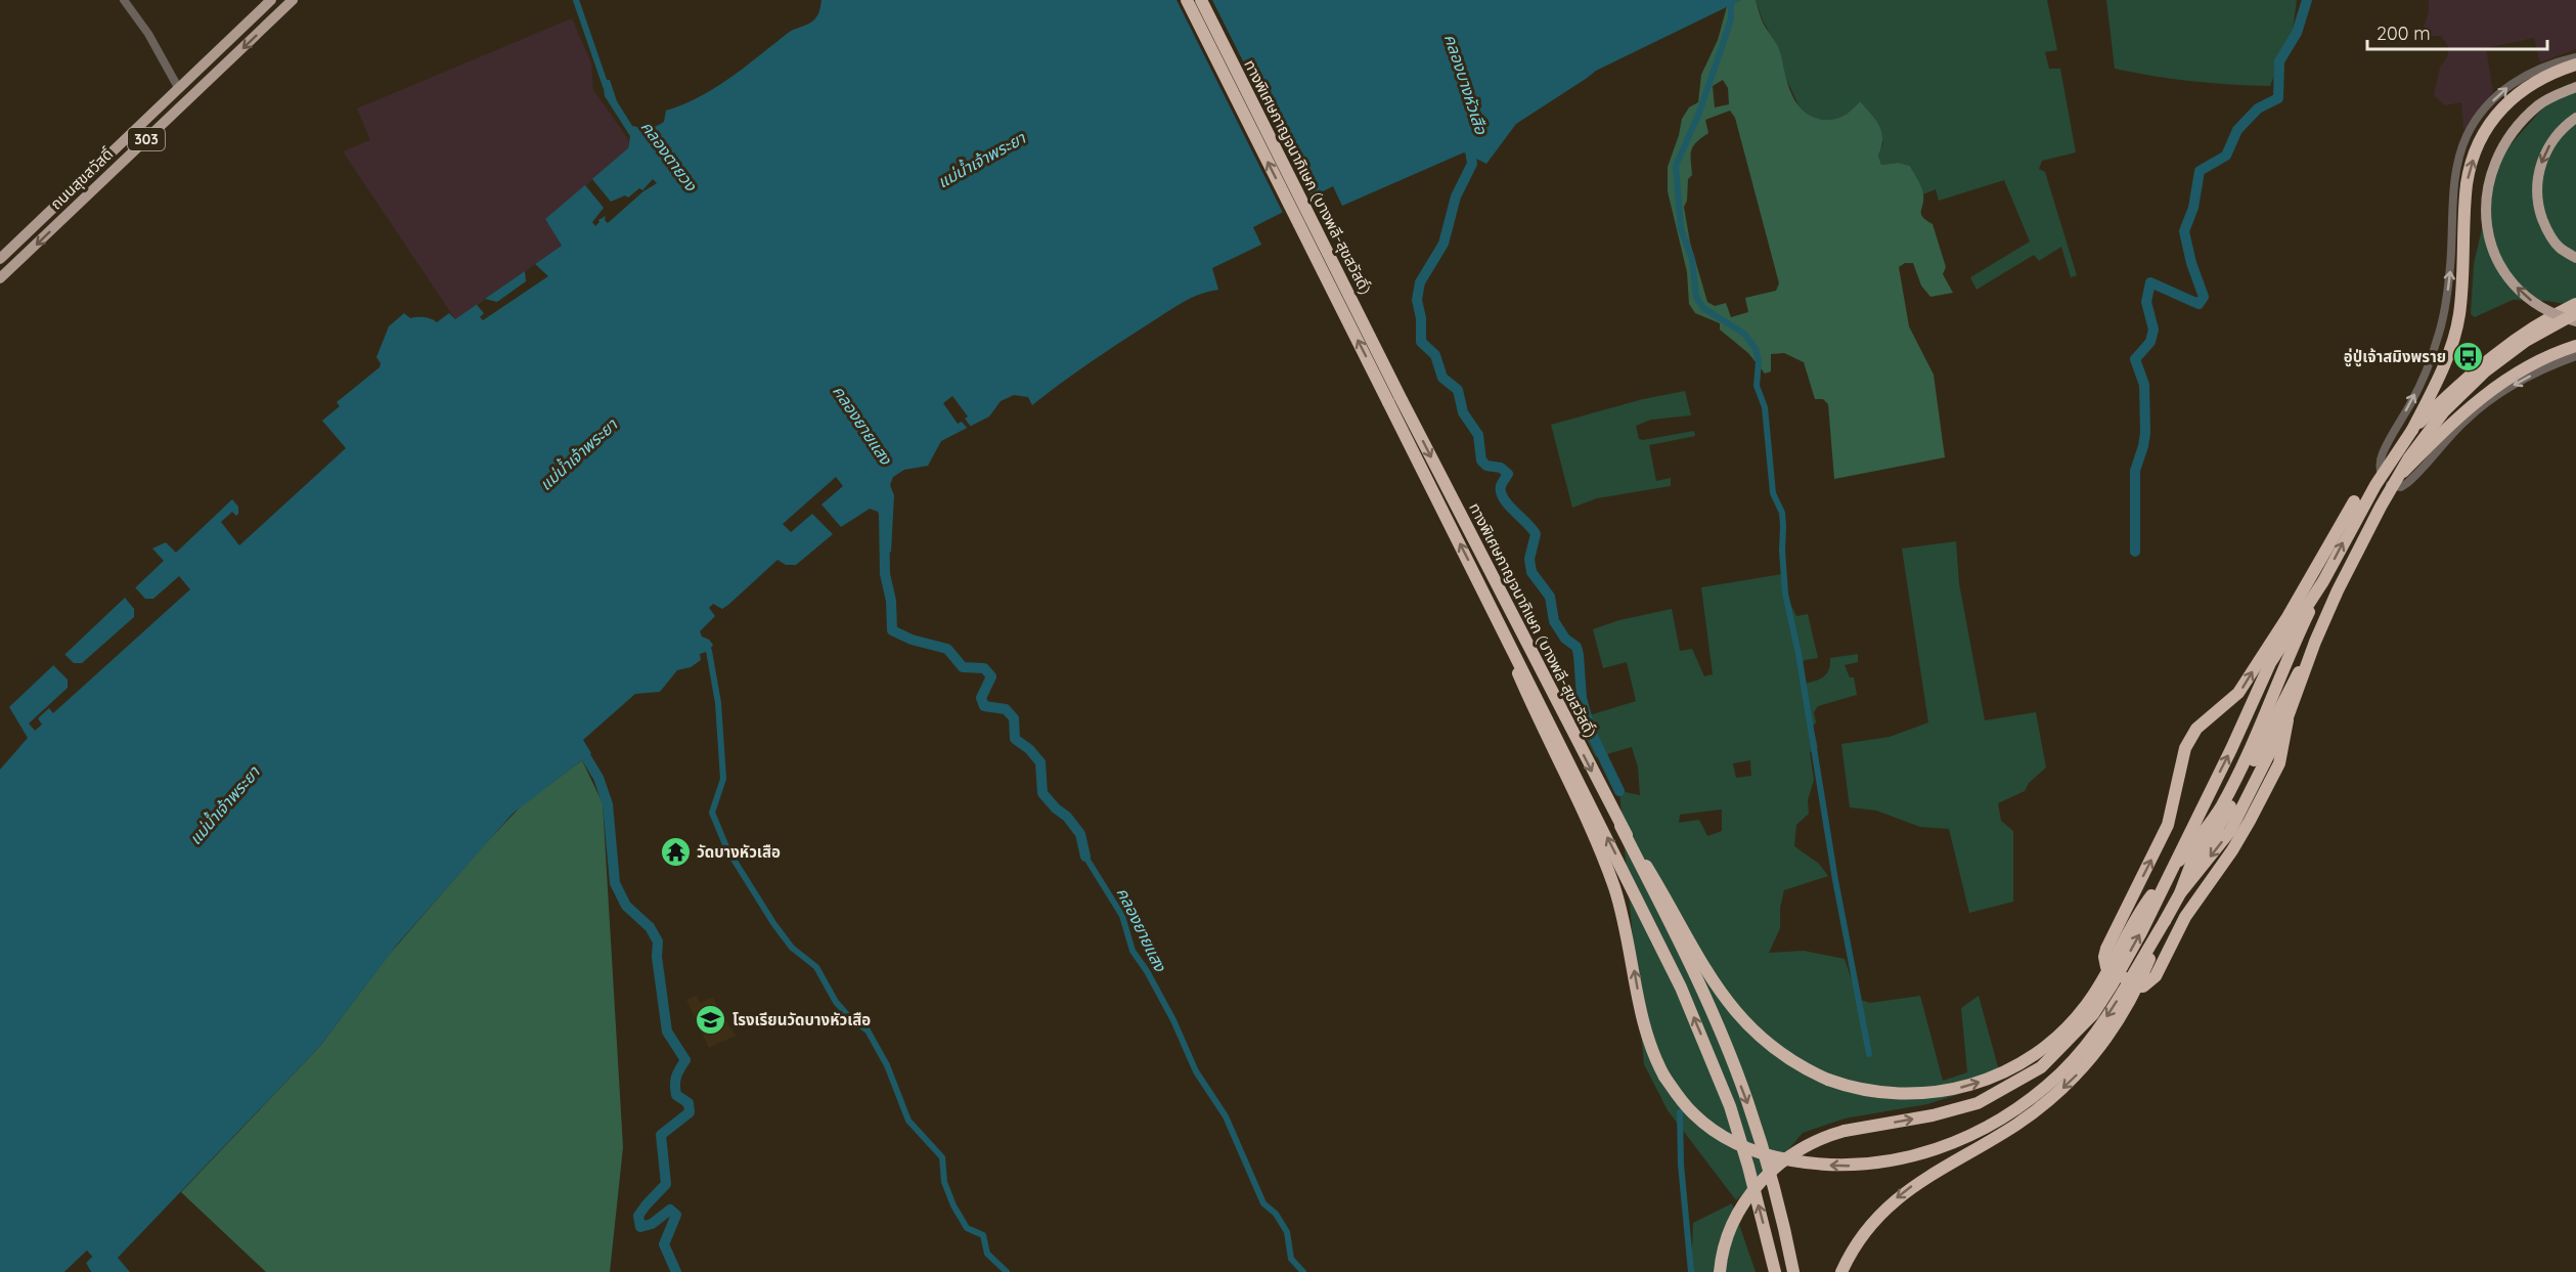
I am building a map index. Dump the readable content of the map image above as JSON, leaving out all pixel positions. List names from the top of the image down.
{
  "streets": {
    "highway": ["ทางพิเศษกาญจนาภิเษก (บางพลี-สุขสวัสดิ์)"],
    "main road": ["303", "ถนนสุขสวัสดิ์"]
  },
  "water": [
    "คลองบางหัวเสือ",
    "คลองตายวง",
    "แม่น้ำเจ้าพระยา",
    "คลองยายแสง"
  ],
  "places": {
    "bus stop": ["อู่ปู่เจ้าสมิงพราย"],
    "temple": ["วัดบางหัวเสือ"],
    "school or university": ["โรงเรียนวัดบางหัวเสือ"]
  },
  "scale_bar": "200 m"
}
